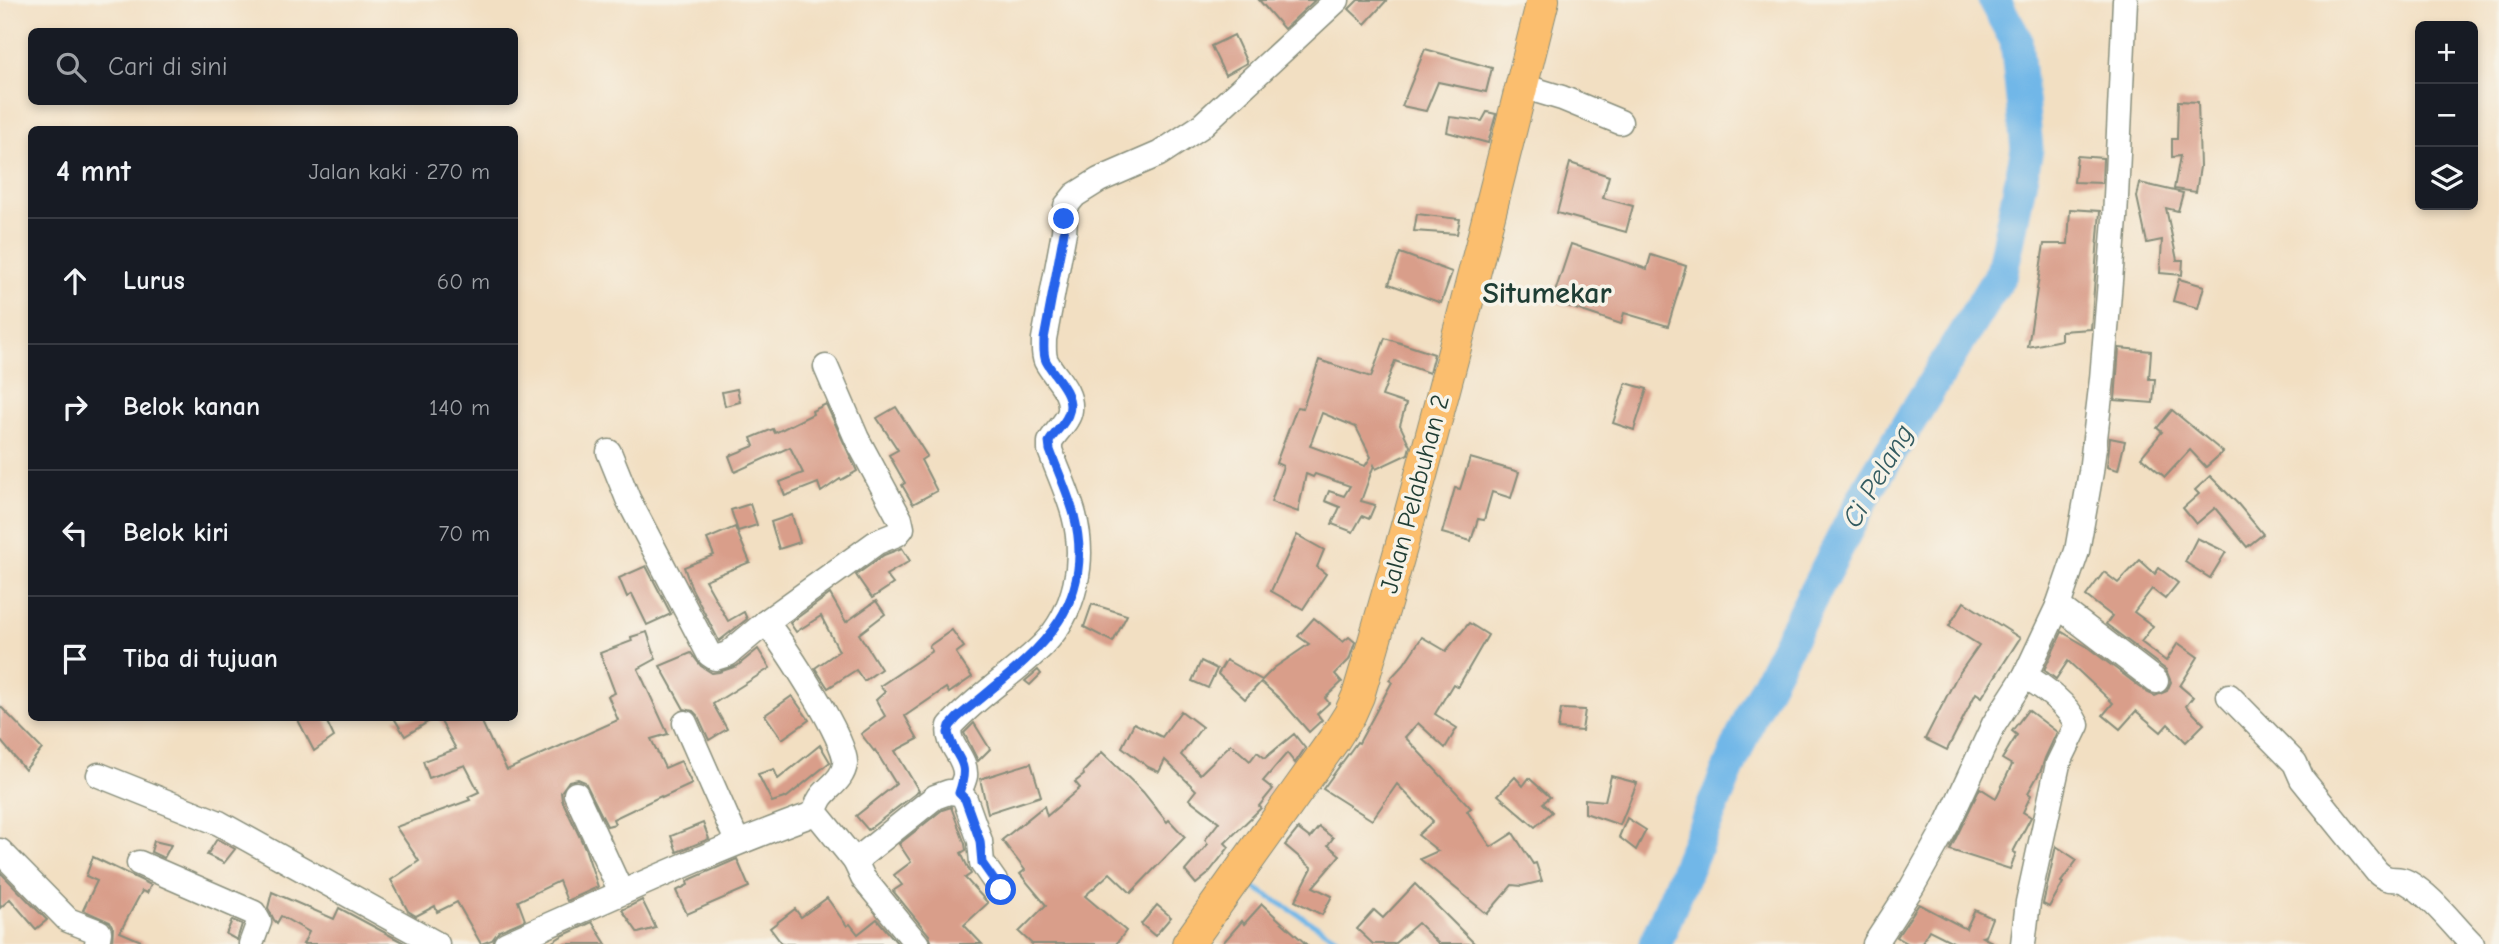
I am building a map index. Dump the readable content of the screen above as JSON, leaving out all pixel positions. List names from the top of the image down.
{
  "streets": {
    "main road": ["Jalan Pelabuhan 2"]
  },
  "districts": ["Situmekar"],
  "water": ["Ci Pelang"],
  "page": {
    "map_buttons": ["+", "−"],
    "search": "Cari di sini",
    "heading": ["4 mnt", "Jalan kaki · 270 m"],
    "list": [
      ["Lurus", "60 m"],
      ["Belok kanan", "140 m"],
      ["Belok kiri", "70 m"],
      "Tiba di tujuan"
    ]
  }
}
